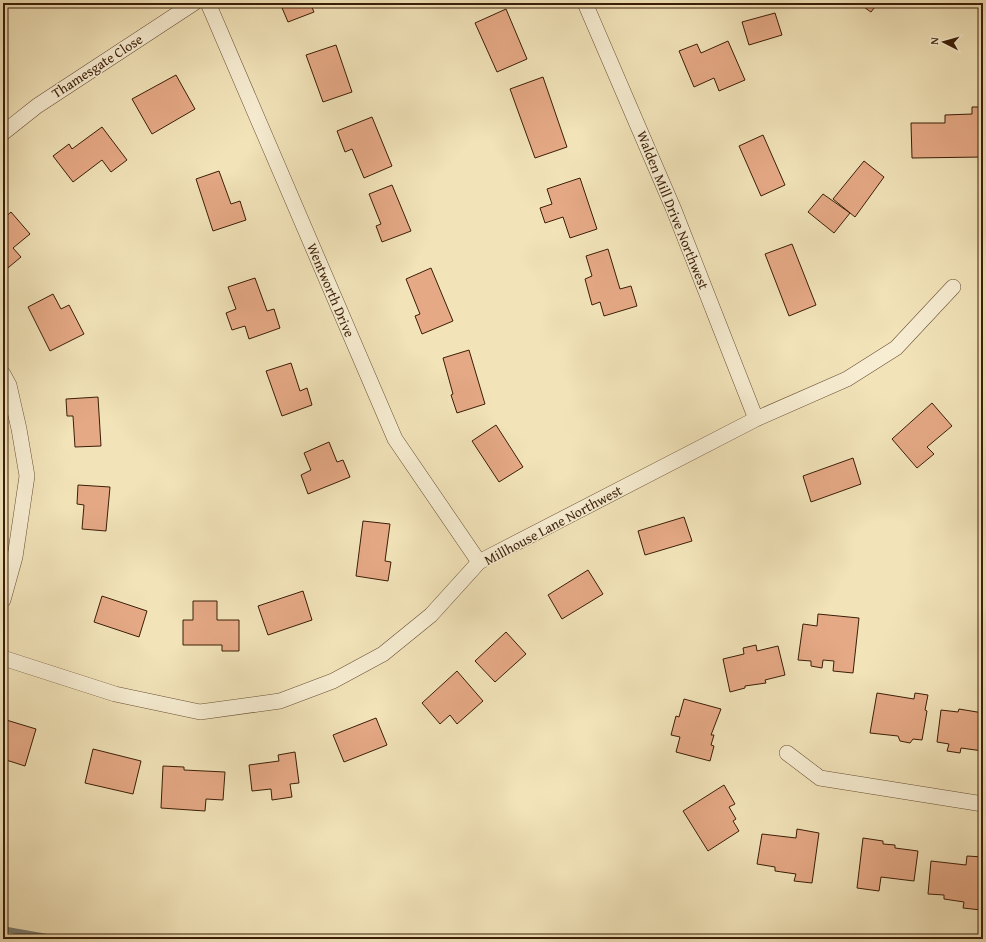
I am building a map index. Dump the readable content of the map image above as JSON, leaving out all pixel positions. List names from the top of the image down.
{
  "streets": {
    "street": [
      "Thamesgate Close",
      "Walden Mill Drive Northwest",
      "Wentworth Drive",
      "Millhouse Lane Northwest"
    ]
  },
  "crossings": [
    ["Walden Mill Drive Northwest", "Millhouse Lane Northwest"],
    ["Wentworth Drive", "Millhouse Lane Northwest"]
  ],
  "north": "left"
}
